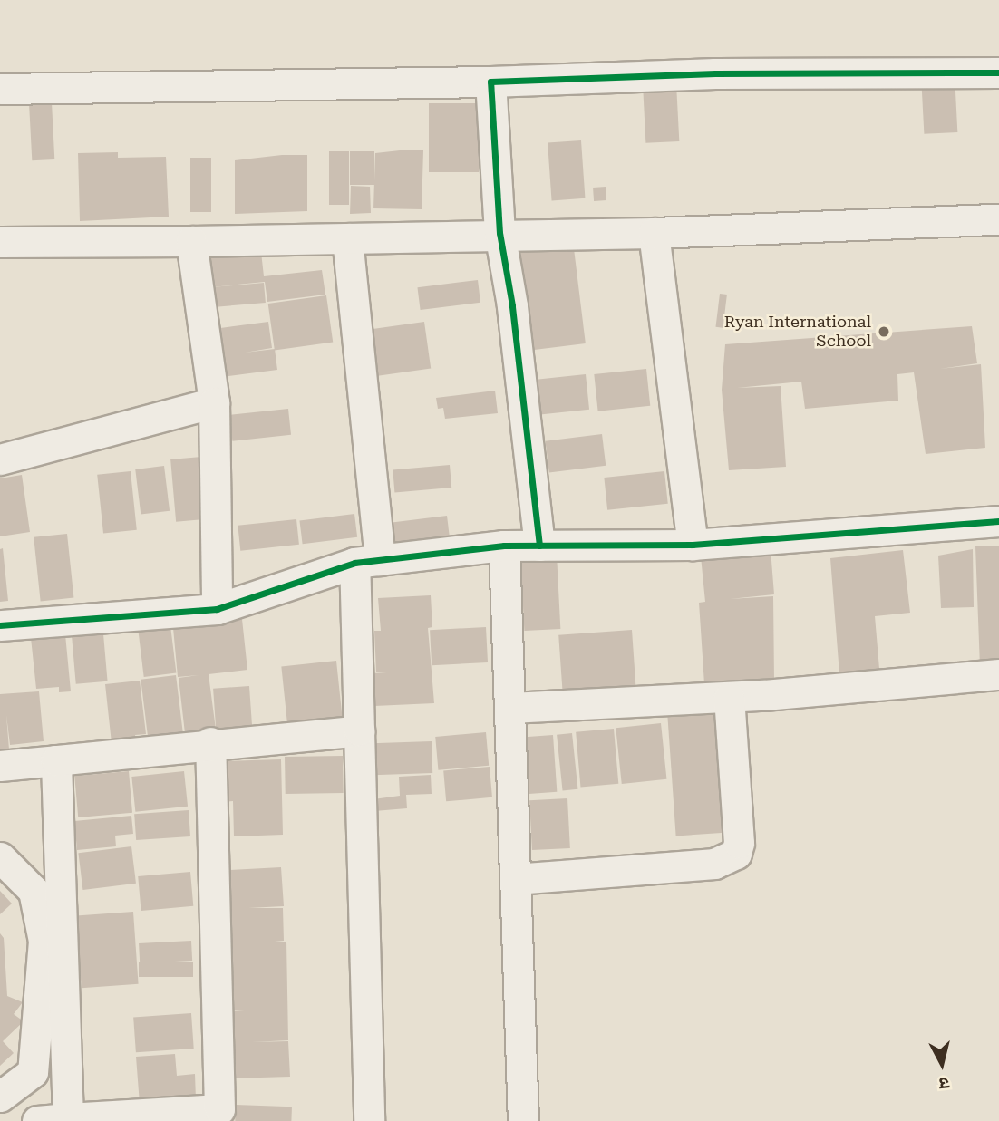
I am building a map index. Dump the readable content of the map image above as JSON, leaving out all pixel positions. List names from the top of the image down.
{
  "places": ["Ryan International School"],
  "north": "bottom"
}
